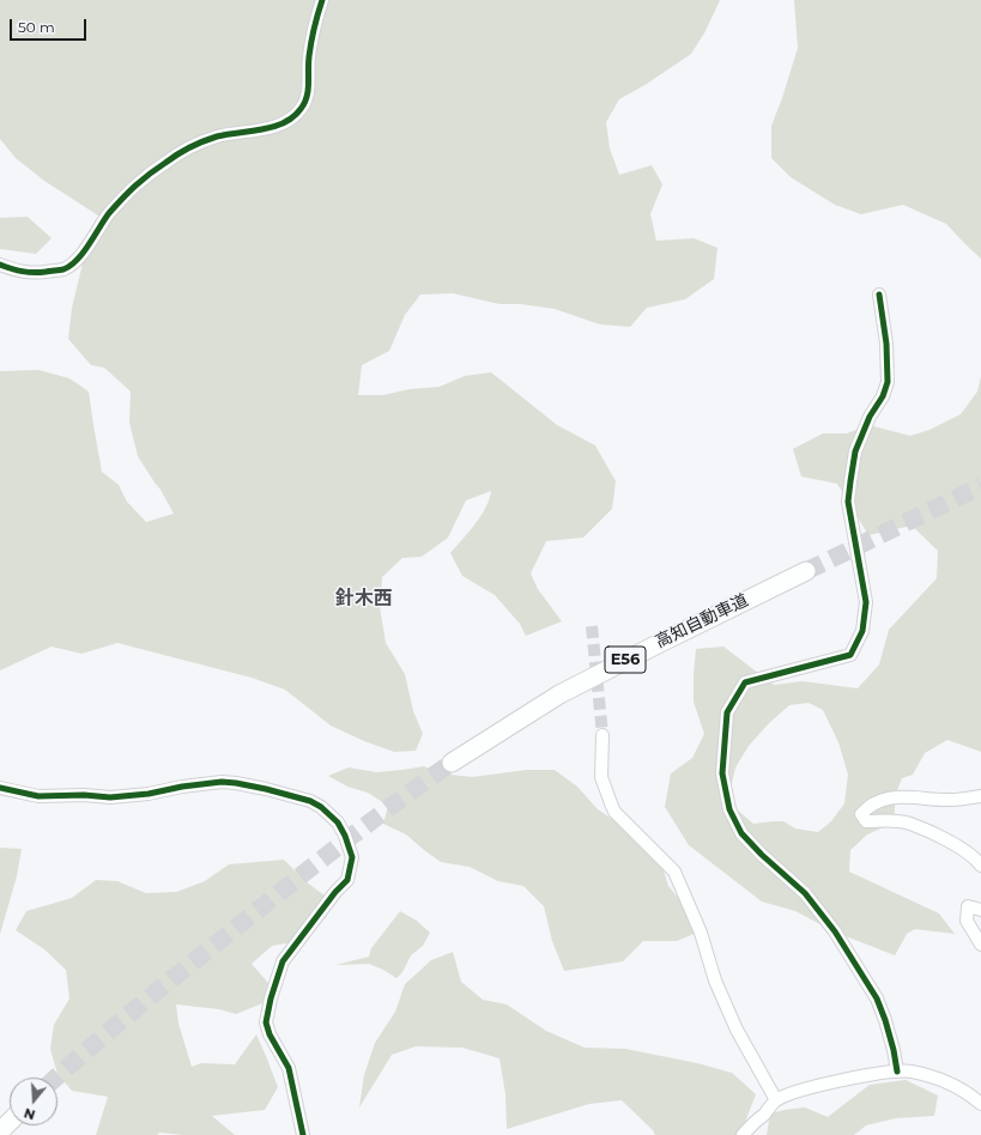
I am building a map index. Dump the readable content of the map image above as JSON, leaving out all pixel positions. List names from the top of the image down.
{
  "streets": {
    "highway": ["高知自動車道", "E56"]
  },
  "districts": ["針木西"],
  "scale_bar": "50 m",
  "north": "bottom"
}
